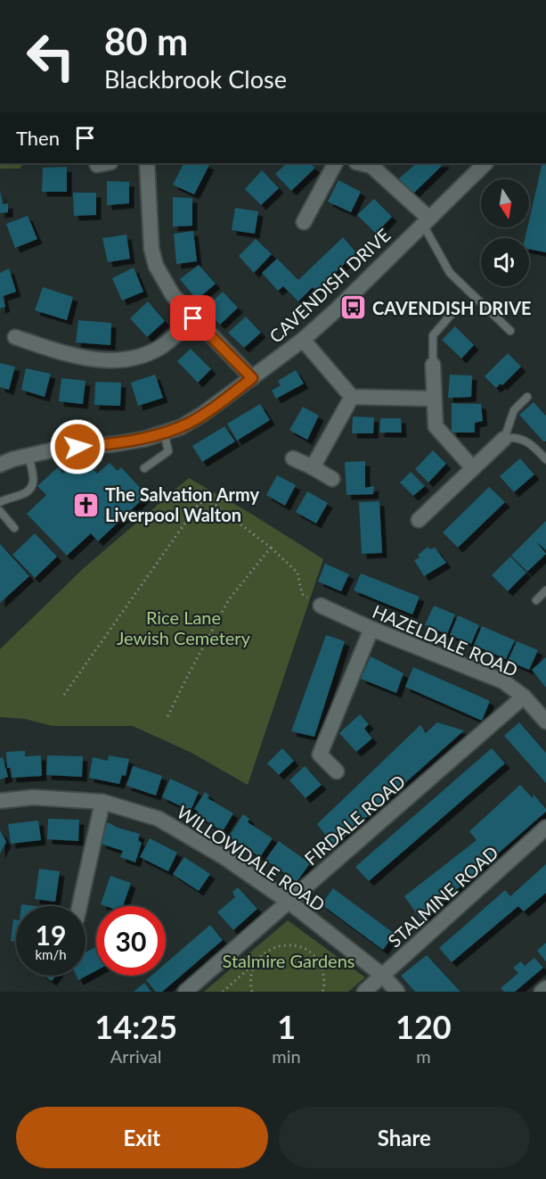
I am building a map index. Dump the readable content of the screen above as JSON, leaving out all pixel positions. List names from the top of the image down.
{
  "streets": {
    "street": [
      "CAVENDISH DRIVE",
      "HAZELDALE ROAD",
      "FIRDALE ROAD",
      "WILLOWDALE ROAD",
      "STALMINE ROAD"
    ]
  },
  "crossings": [
    ["HAZELDALE ROAD", "FIRDALE ROAD"],
    ["FIRDALE ROAD", "WILLOWDALE ROAD"],
    ["WILLOWDALE ROAD", "STALMINE ROAD"]
  ],
  "parks": ["Rice Lane Jewish Cemetery", "Stalmire Gardens"],
  "places": {
    "bus stop": ["CAVENDISH DRIVE"],
    "church": ["The Salvation Army Liverpool Walton"]
  },
  "north": "bottom",
  "page": {
    "turn": ["80 m", "Blackbrook Close"],
    "then": "Then",
    "speed": "19 km/h",
    "limit": "30",
    "eta": [
      "14:25",
      "Arrival",
      "1",
      "min",
      "120",
      "m"
    ],
    "buttons": ["Exit", "Share"]
  }
}
